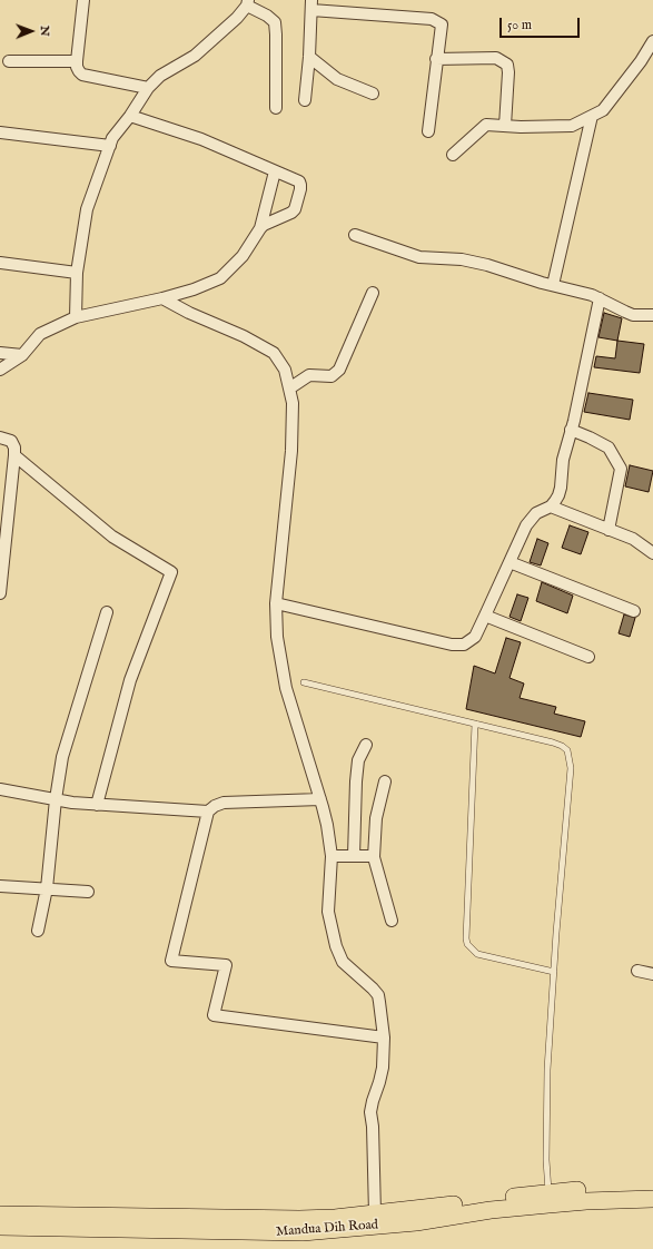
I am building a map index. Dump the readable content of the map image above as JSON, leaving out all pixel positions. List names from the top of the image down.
{
  "streets": {
    "main road": ["Mandua Dih Road"]
  },
  "scale_bar": "50 m",
  "north": "right"
}
